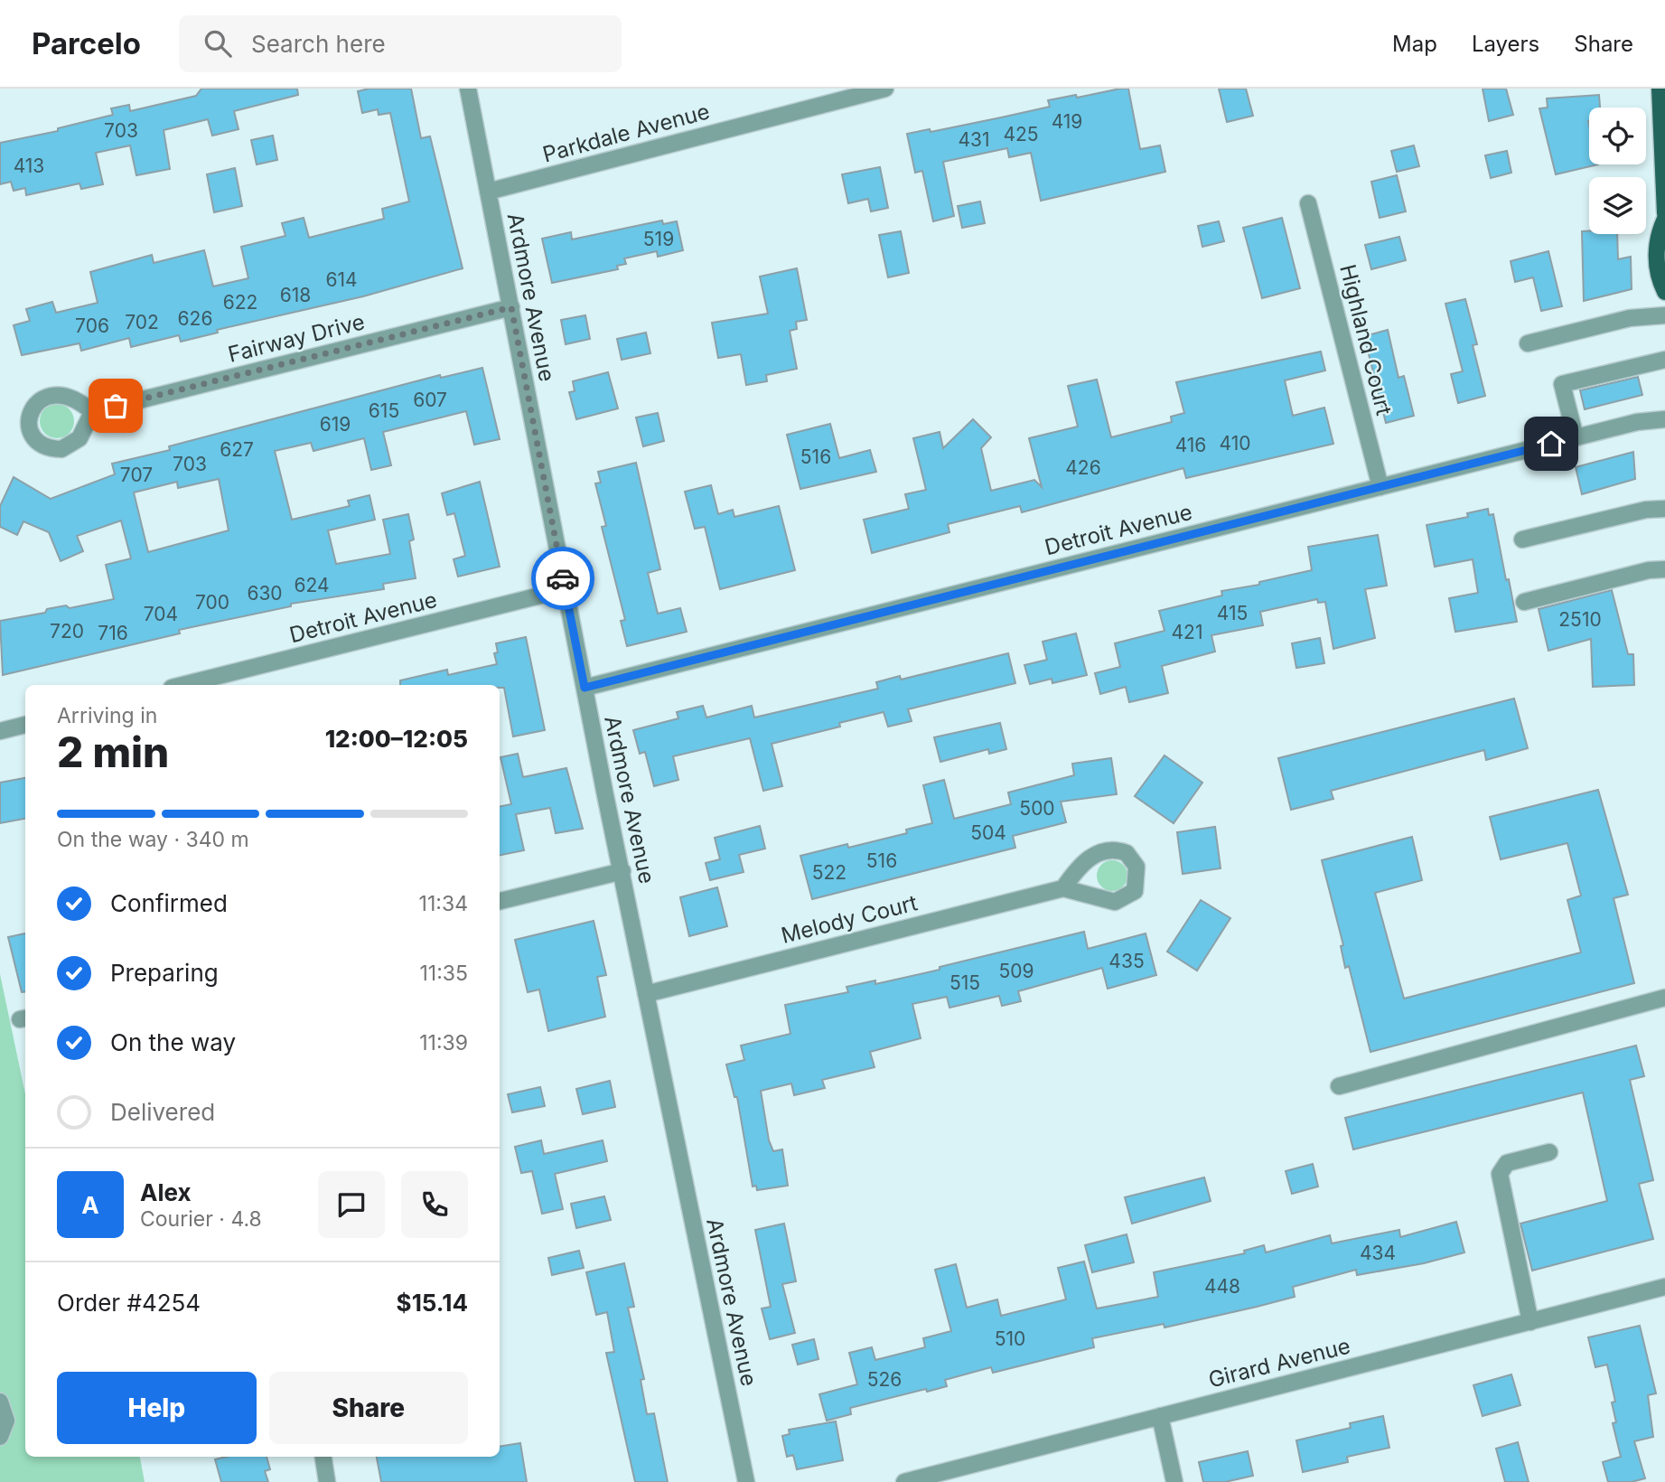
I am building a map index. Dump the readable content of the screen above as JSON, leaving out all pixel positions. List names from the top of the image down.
{
  "streets": {
    "street": [
      "Parkdale Avenue",
      "Ardmore Avenue",
      "Fairway Drive",
      "Highland Court",
      "Detroit Avenue",
      "Melody Court",
      "Girard Avenue"
    ]
  },
  "crossings": [
    ["Parkdale Avenue", "Ardmore Avenue"],
    ["Ardmore Avenue", "Fairway Drive"],
    ["Ardmore Avenue", "Detroit Avenue"],
    ["Ardmore Avenue", "Melody Court"],
    ["Highland Court", "Detroit Avenue"]
  ],
  "house_numbers": [
    "419",
    "703",
    "425",
    "431",
    "413",
    "519",
    "614",
    "618",
    "622",
    "626",
    "702",
    "706",
    "607",
    "615",
    "619",
    "410",
    "416",
    "627",
    "516",
    "703",
    "426",
    "707",
    "624",
    "630",
    "700",
    "415",
    "704",
    "2510",
    "720",
    "421",
    "716",
    "500",
    "504",
    "516",
    "522",
    "435",
    "509",
    "515",
    "434",
    "448",
    "510",
    "526"
  ],
  "page": {
    "header": "Parcelo",
    "search": "Search here",
    "nav": ["Map", "Layers", "Share"],
    "heading": ["2 min", "Arriving in", "12:00–12:05"],
    "panel": [
      "Alex",
      "Courier · 4.8",
      "Order #4254",
      "$15.14"
    ],
    "bar": "On the way · 340 m",
    "list": [
      ["Confirmed", "11:34"],
      ["Preparing", "11:35"],
      ["On the way", "11:39"],
      "Delivered"
    ],
    "round": "A",
    "buttons": ["Help", "Share"]
  }
}
